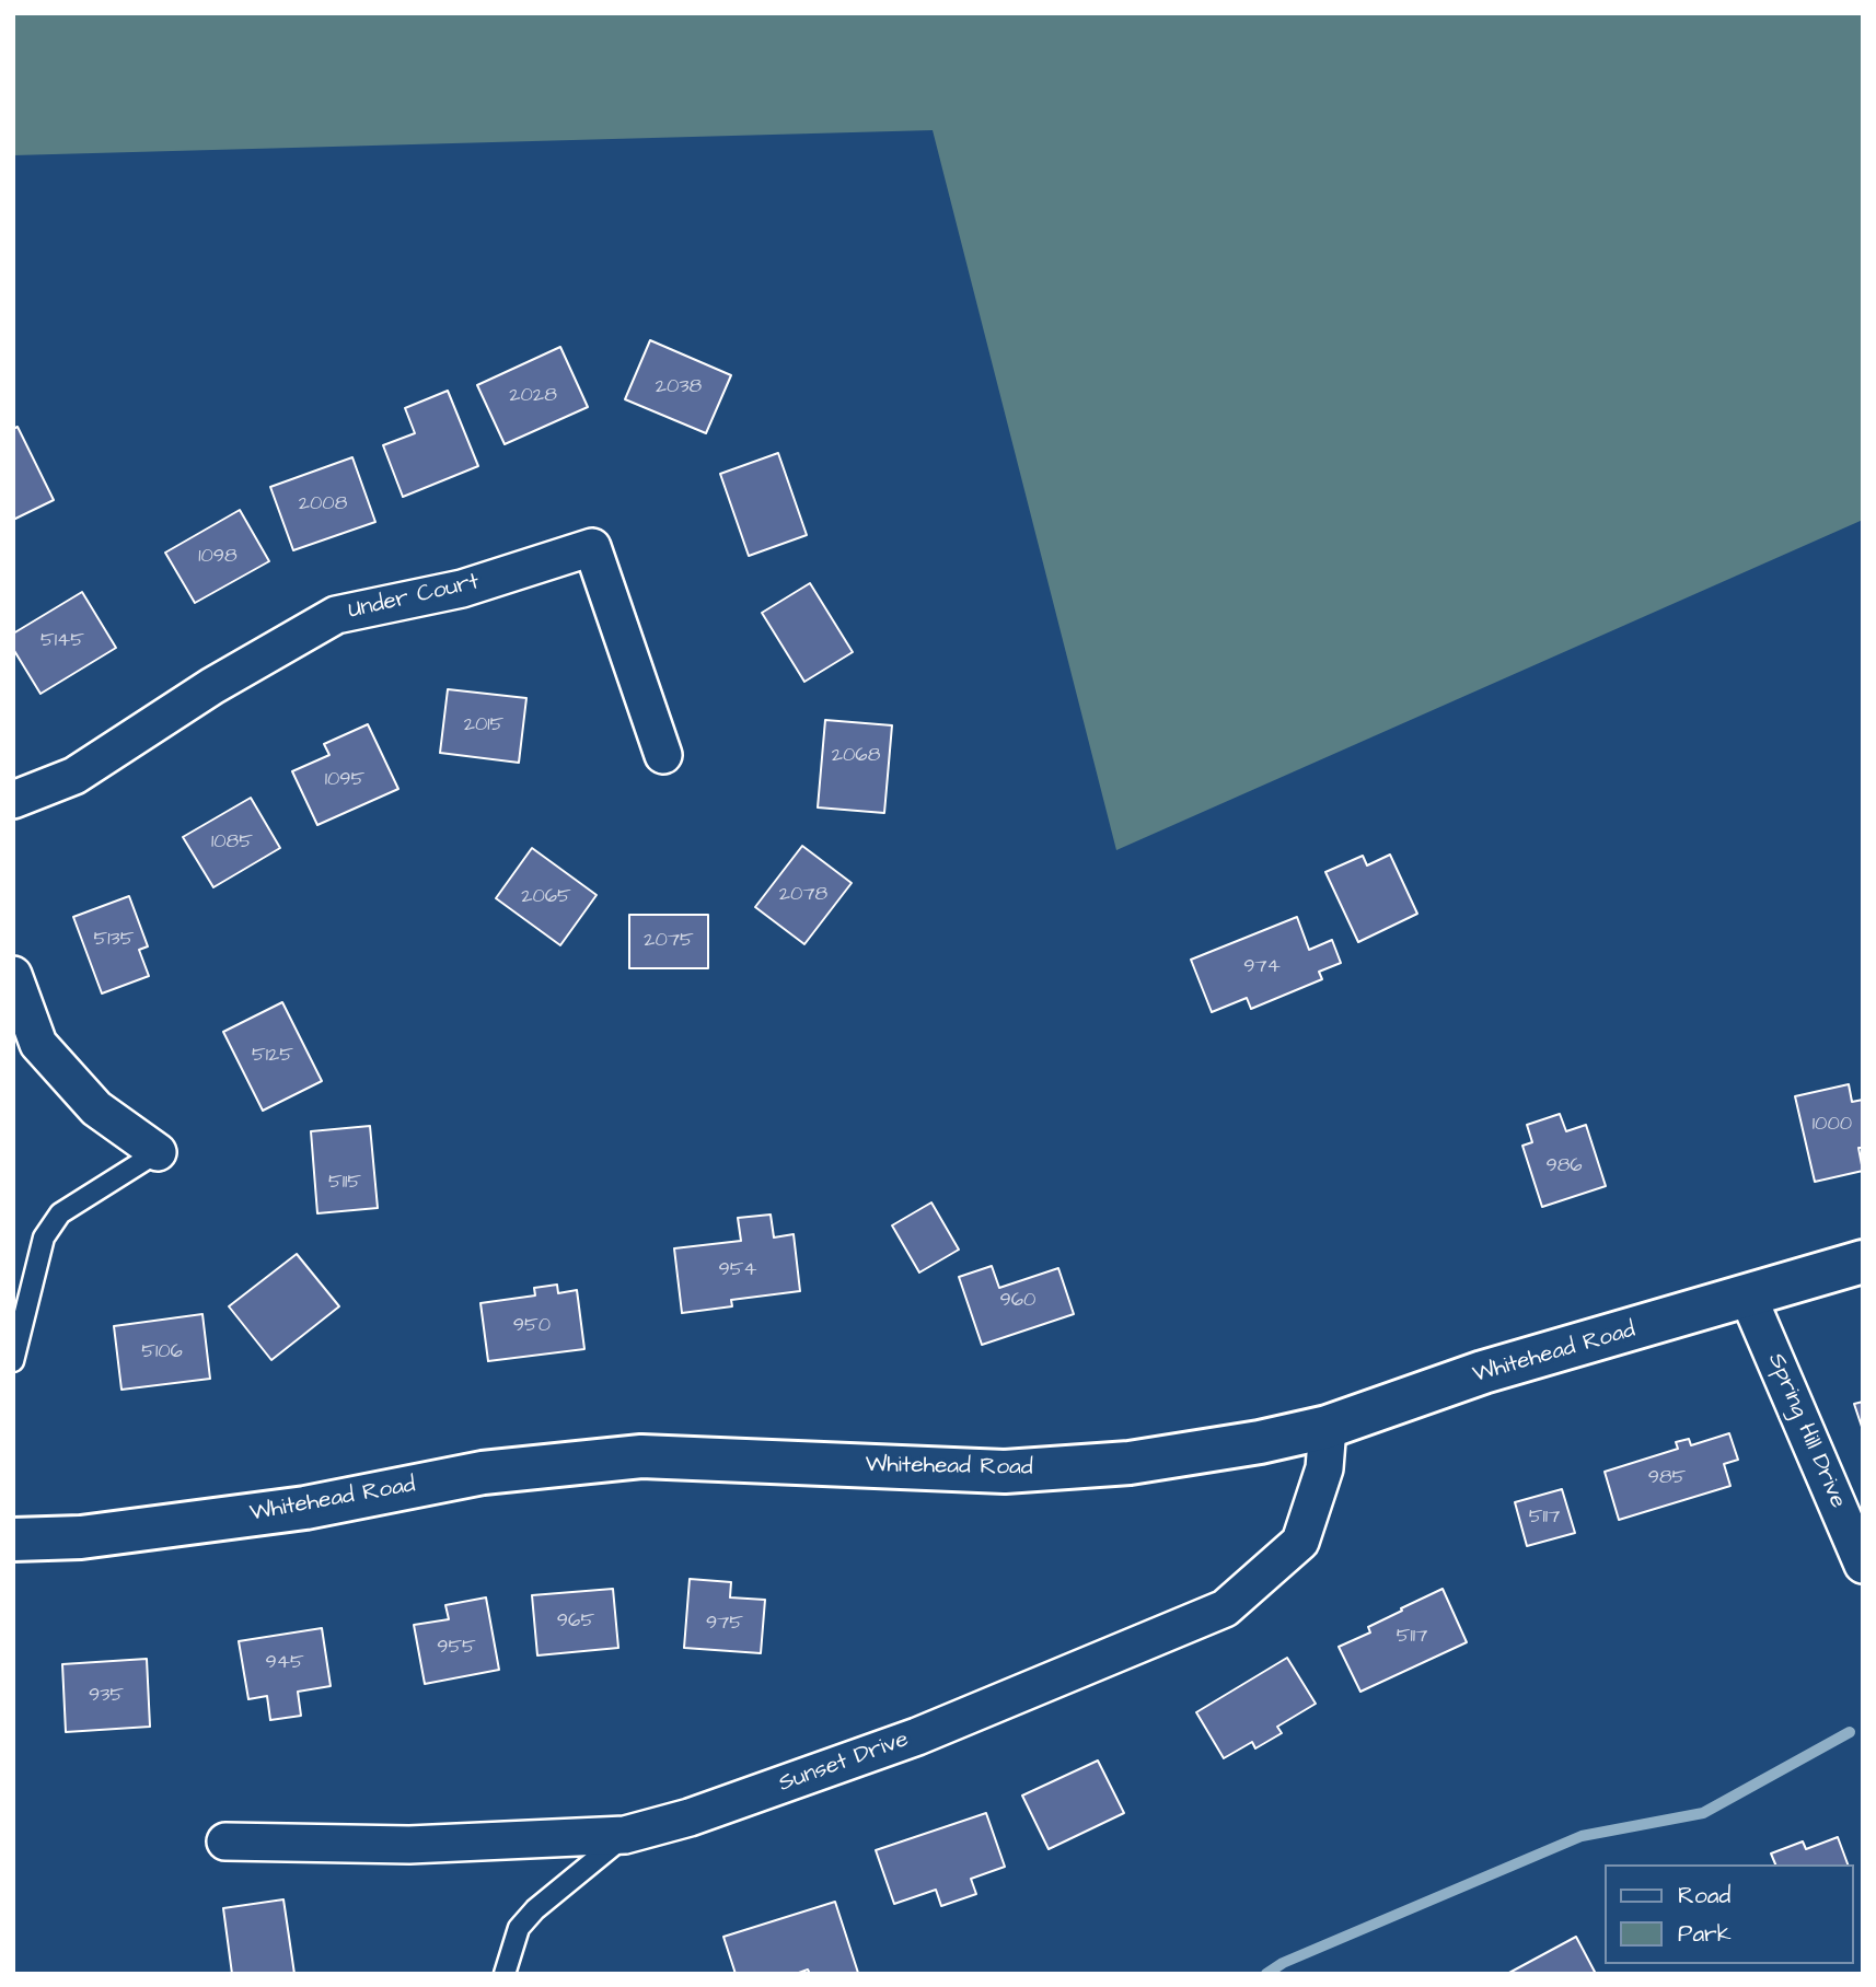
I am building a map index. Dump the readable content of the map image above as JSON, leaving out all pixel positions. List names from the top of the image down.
{
  "streets": {
    "street": [
      "Under Court",
      "Whitehead Road",
      "Spring Hill Drive",
      "Sunset Drive"
    ]
  },
  "crossings": [
    ["Whitehead Road", "Spring Hill Drive"],
    ["Whitehead Road", "Sunset Drive"]
  ],
  "house_numbers": [
    "2038",
    "2028",
    "2008",
    "1098",
    "5145",
    "2015",
    "2068",
    "1095",
    "1085",
    "2078",
    "2065",
    "5135",
    "2075",
    "974",
    "5125",
    "1000",
    "986",
    "5115",
    "954",
    "960",
    "950",
    "5106",
    "985",
    "5117",
    "965",
    "975",
    "5117",
    "955",
    "945",
    "935"
  ],
  "legend": ["Road", "Park"]
}
